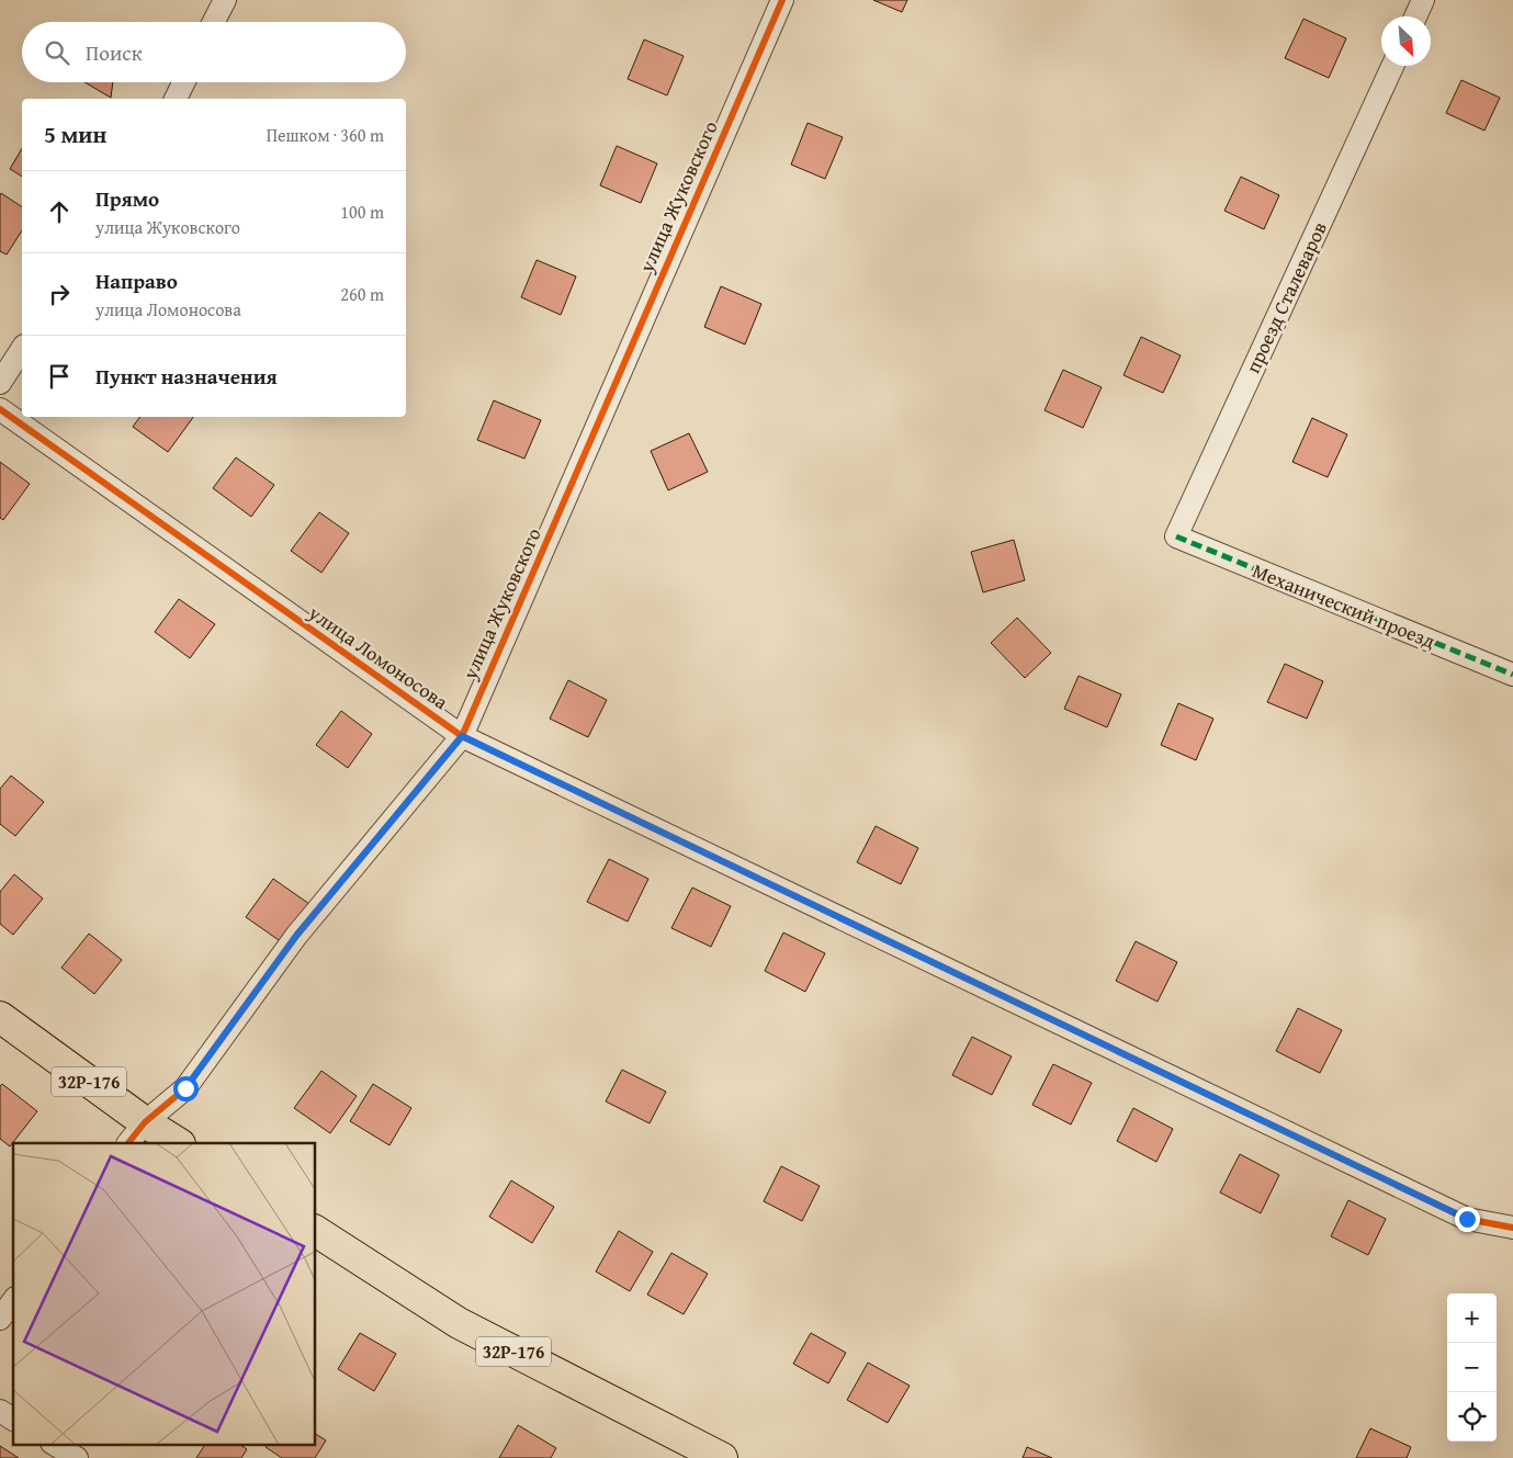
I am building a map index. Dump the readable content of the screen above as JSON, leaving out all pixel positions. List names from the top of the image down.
{
  "streets": {
    "main road": ["32Р-176"],
    "street": [
      "улица Жуковского",
      "проезд Сталеваров",
      "Механический проезд",
      "улица Ломоносова"
    ]
  },
  "crossings": [
    ["улица Жуковского", "улица Ломоносова"],
    ["улица Жуковского", "32Р-176"],
    ["проезд Сталеваров", "Механический проезд"]
  ],
  "north": "bottom right",
  "page": {
    "search": "Поиск",
    "heading": ["5 мин", "Пешком · 360 m"],
    "list": [
      ["Прямо", "улица Жуковского", "100 m"],
      ["Направо", "улица Ломоносова", "260 m"],
      "Пункт назначения"
    ],
    "map_buttons": ["+", "−"]
  }
}
